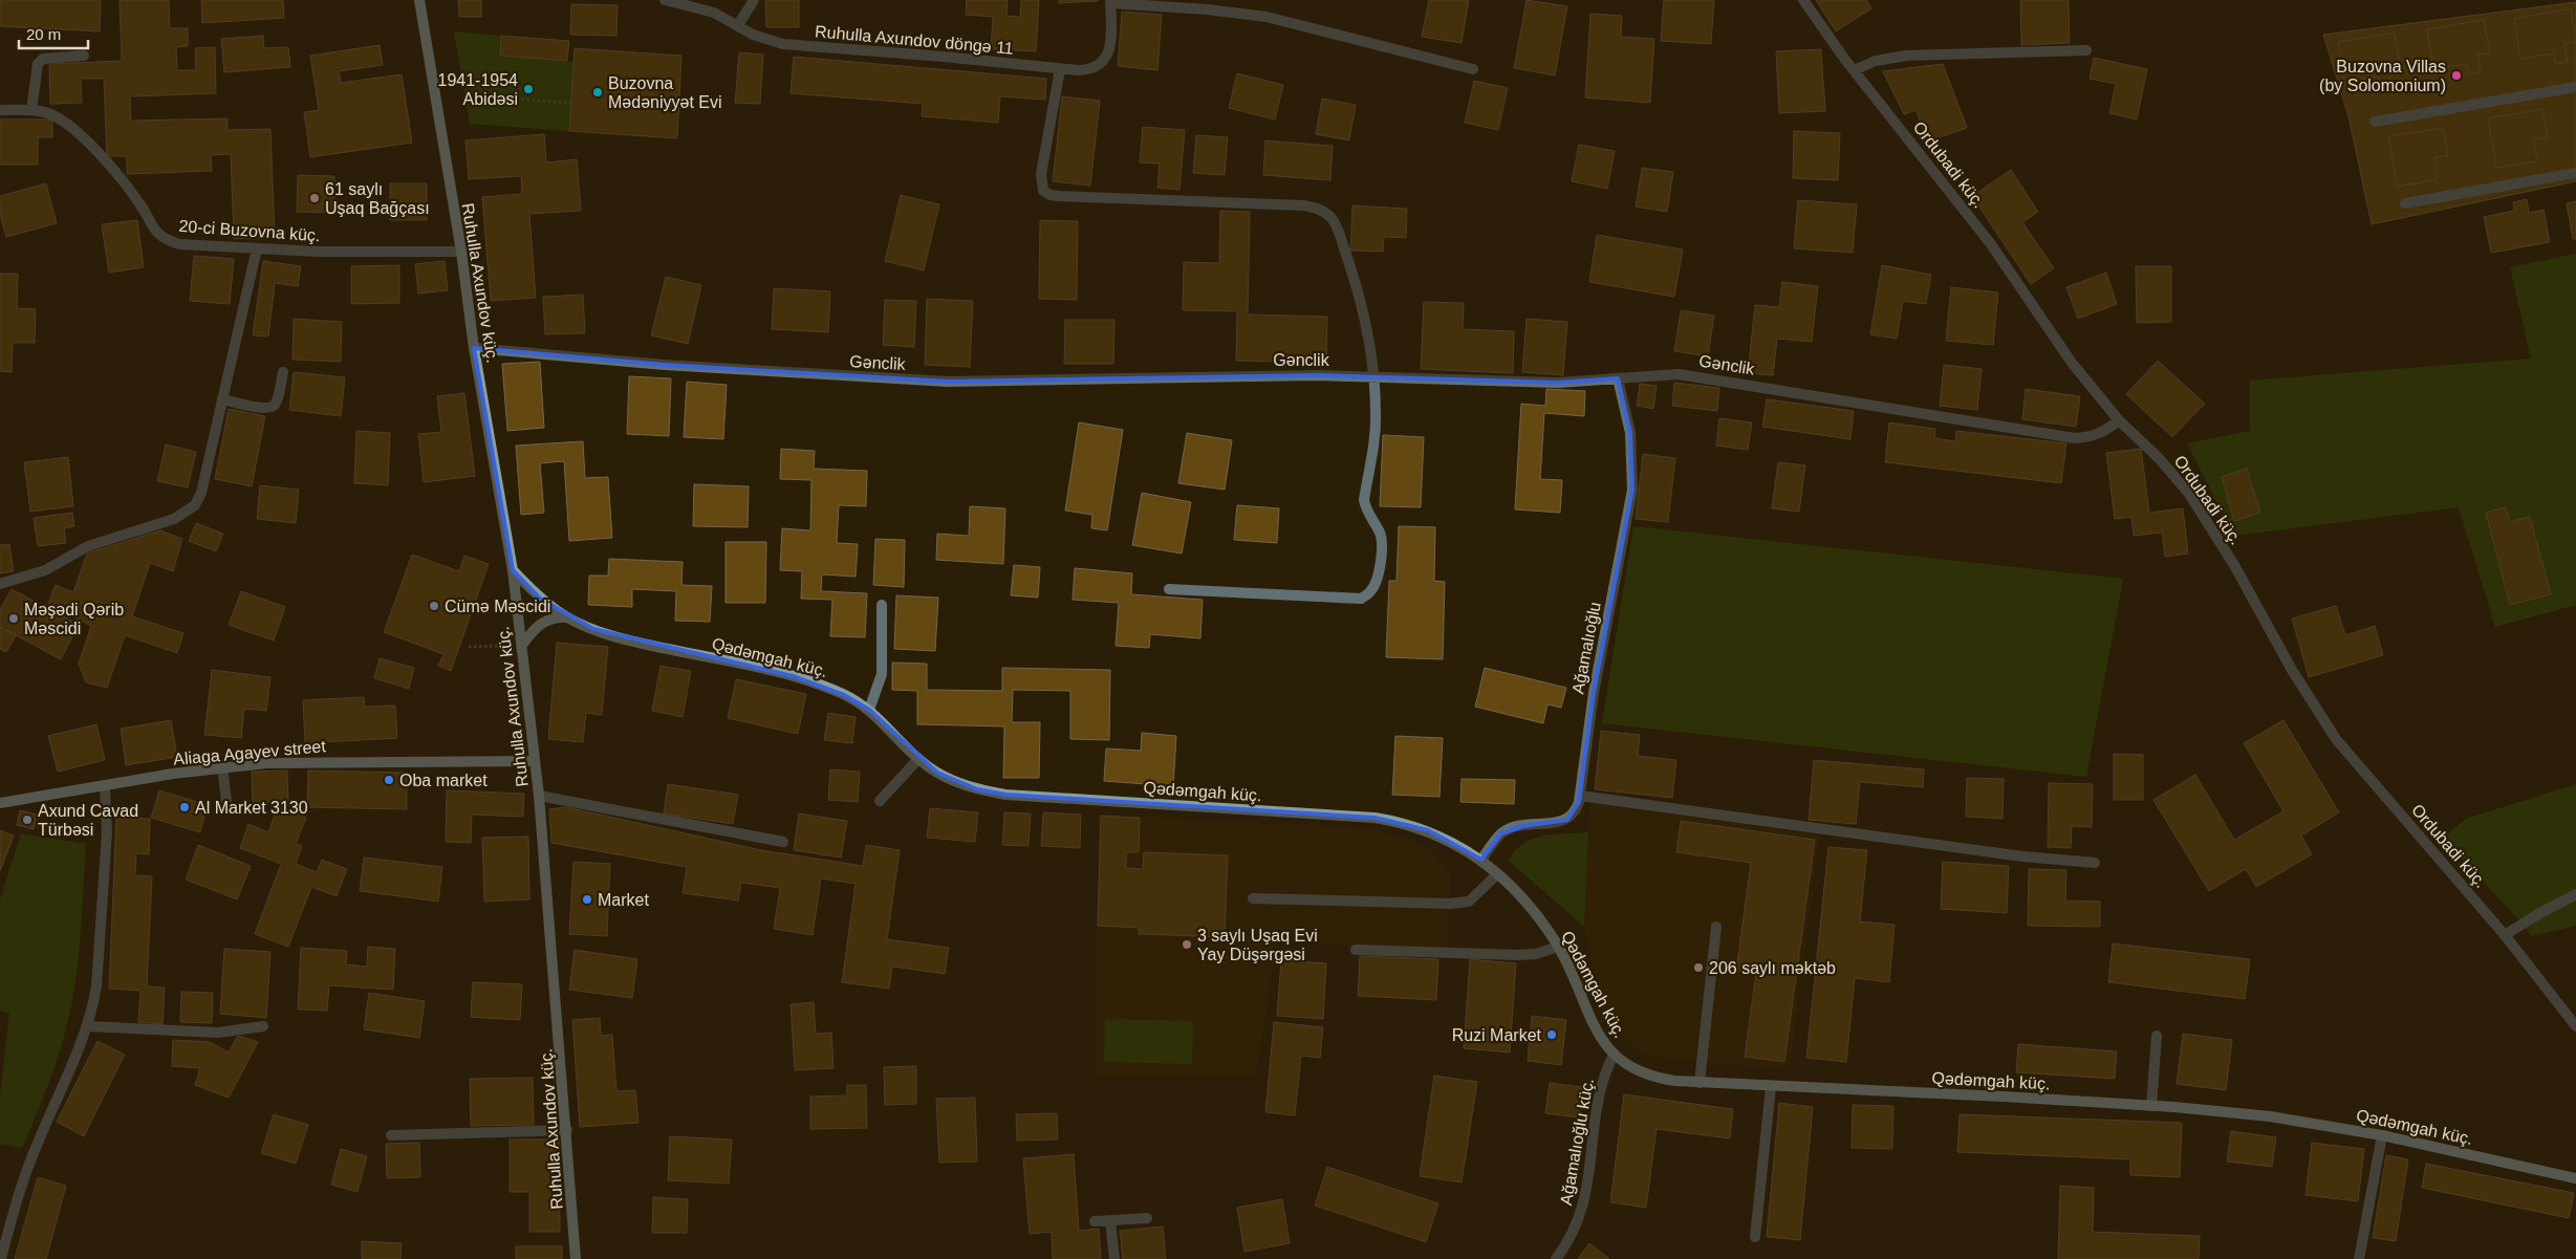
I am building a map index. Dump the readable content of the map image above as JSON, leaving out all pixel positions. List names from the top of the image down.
{
  "streets": {
    "street": [
      "Ruhulla Axundov döngə 11",
      "Ordubadi küç.",
      "20-ci Buzovna küç.",
      "Ruhulla Axundov küç.",
      "Gənclik",
      "Ağamalıoğlu",
      "Qədəmgah küç.",
      "Aliaga Agayev street",
      "Ağamalıoğlu küç."
    ]
  },
  "crossings": [
    ["Ordubadi küç.", "Gənclik"],
    ["20-ci Buzovna küç.", "Ruhulla Axundov küç."],
    ["Ruhulla Axundov küç.", "Gənclik"],
    ["Ruhulla Axundov küç.", "Qədəmgah küç."],
    ["Ruhulla Axundov küç.", "Aliaga Agayev street"],
    ["Gənclik", "Ağamalıoğlu"],
    ["Ağamalıoğlu", "Qədəmgah küç."],
    ["Qədəmgah küç.", "Ağamalıoğlu küç."]
  ],
  "places": [
    "Buzovna Villas (by Solomonium)",
    "1941-1954 Abidəsi",
    "Buzovna Mədəniyyət Evi",
    "61 saylı Uşaq Bağçası",
    "Cümə Məscidi",
    "Məşədi Qərib Məscidi",
    "Oba market",
    "Al Market 3130",
    "Axund Cavad Türbəsi",
    "Market",
    "3 saylı Uşaq Evi Yay Düşərgəsi",
    "206 saylı məktəb",
    "Ruzi Market"
  ],
  "scale_bar": "20 m"
}
